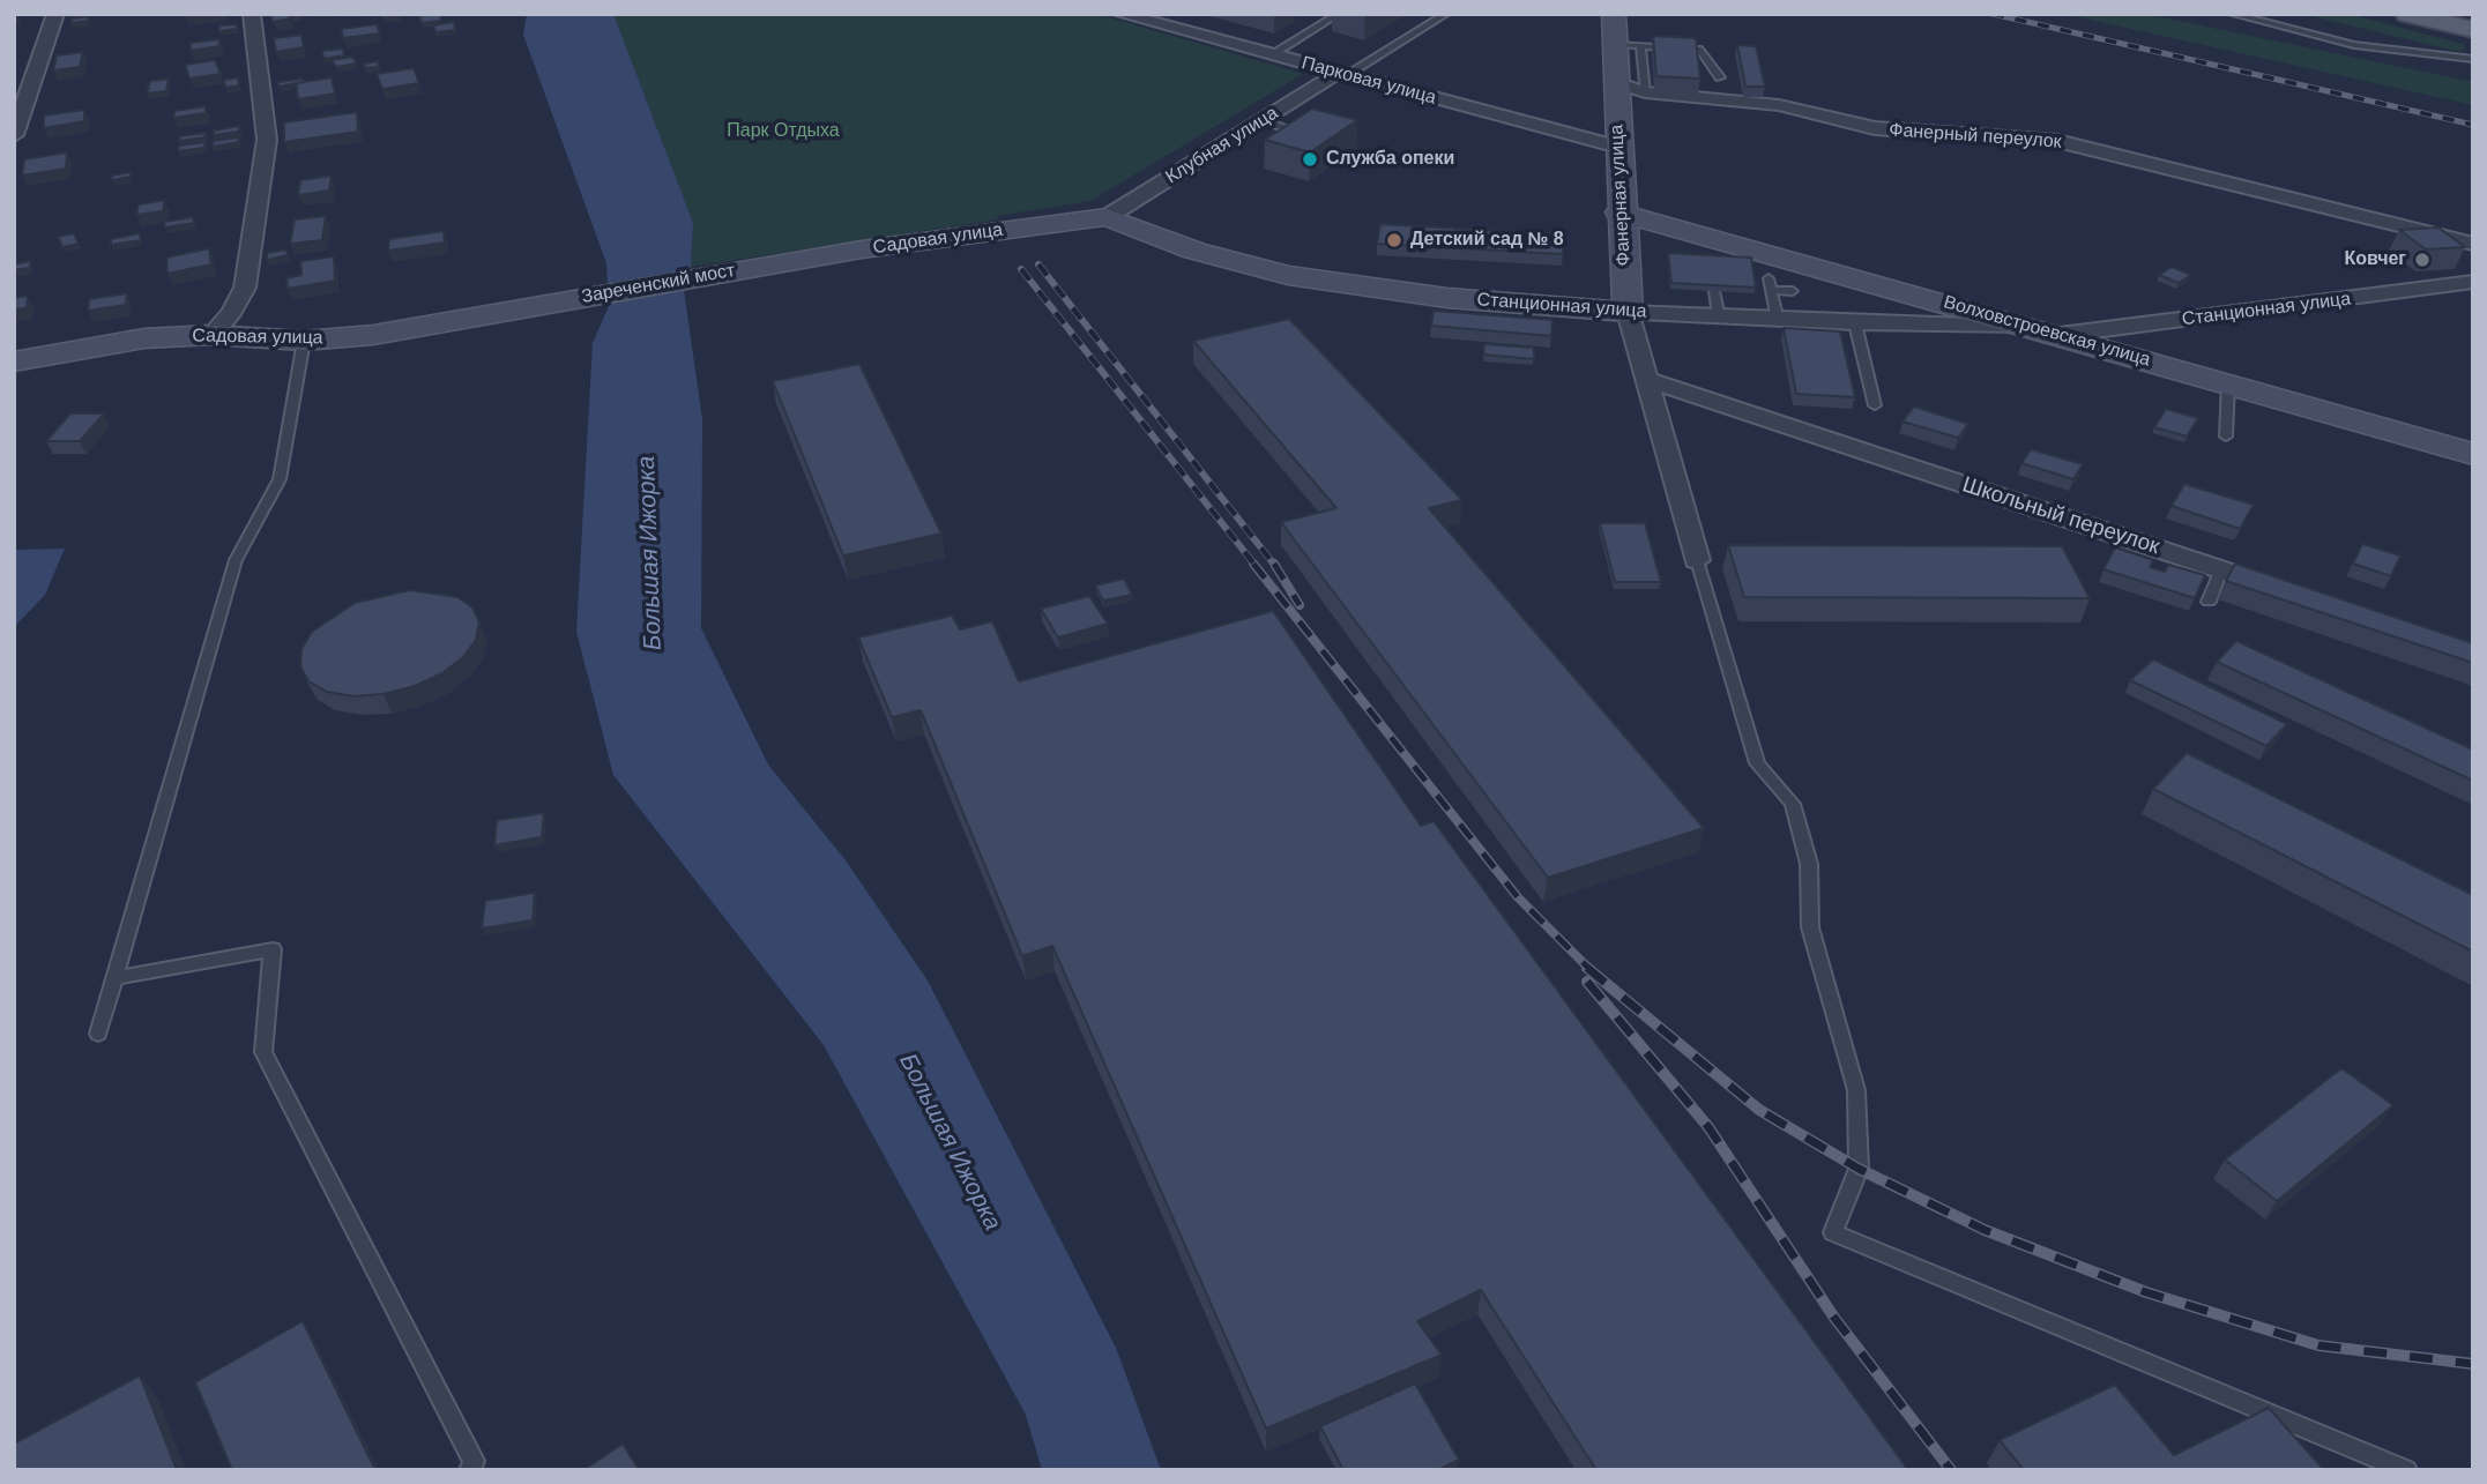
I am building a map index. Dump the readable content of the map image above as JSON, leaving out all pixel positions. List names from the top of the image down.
{
  "streets": {
    "street": [
      "Парковая улица",
      "Фанерный переулок",
      "Клубная улица",
      "Фанерная улица",
      "Садовая улица",
      "Зареченский мост",
      "Станционная улица",
      "Волховстроевская улица",
      "Школьный переулок"
    ]
  },
  "crossings": [
    ["Парковая улица", "Клубная улица"],
    ["Парковая улица", "Фанерная улица"],
    ["Фанерный переулок", "Фанерная улица"],
    ["Клубная улица", "Садовая улица"],
    ["Клубная улица", "Станционная улица"],
    ["Фанерная улица", "Станционная улица"],
    ["Фанерная улица", "Волховстроевская улица"],
    ["Фанерная улица", "Школьный переулок"],
    ["Садовая улица", "Зареченский мост"],
    ["Садовая улица", "Станционная улица"],
    ["Станционная улица", "Волховстроевская улица"]
  ],
  "water": ["Большая Ижорка"],
  "parks": ["Парк Отдыха"],
  "places": ["Служба опеки", "Детский сад № 8", "Ковчег"]
}
